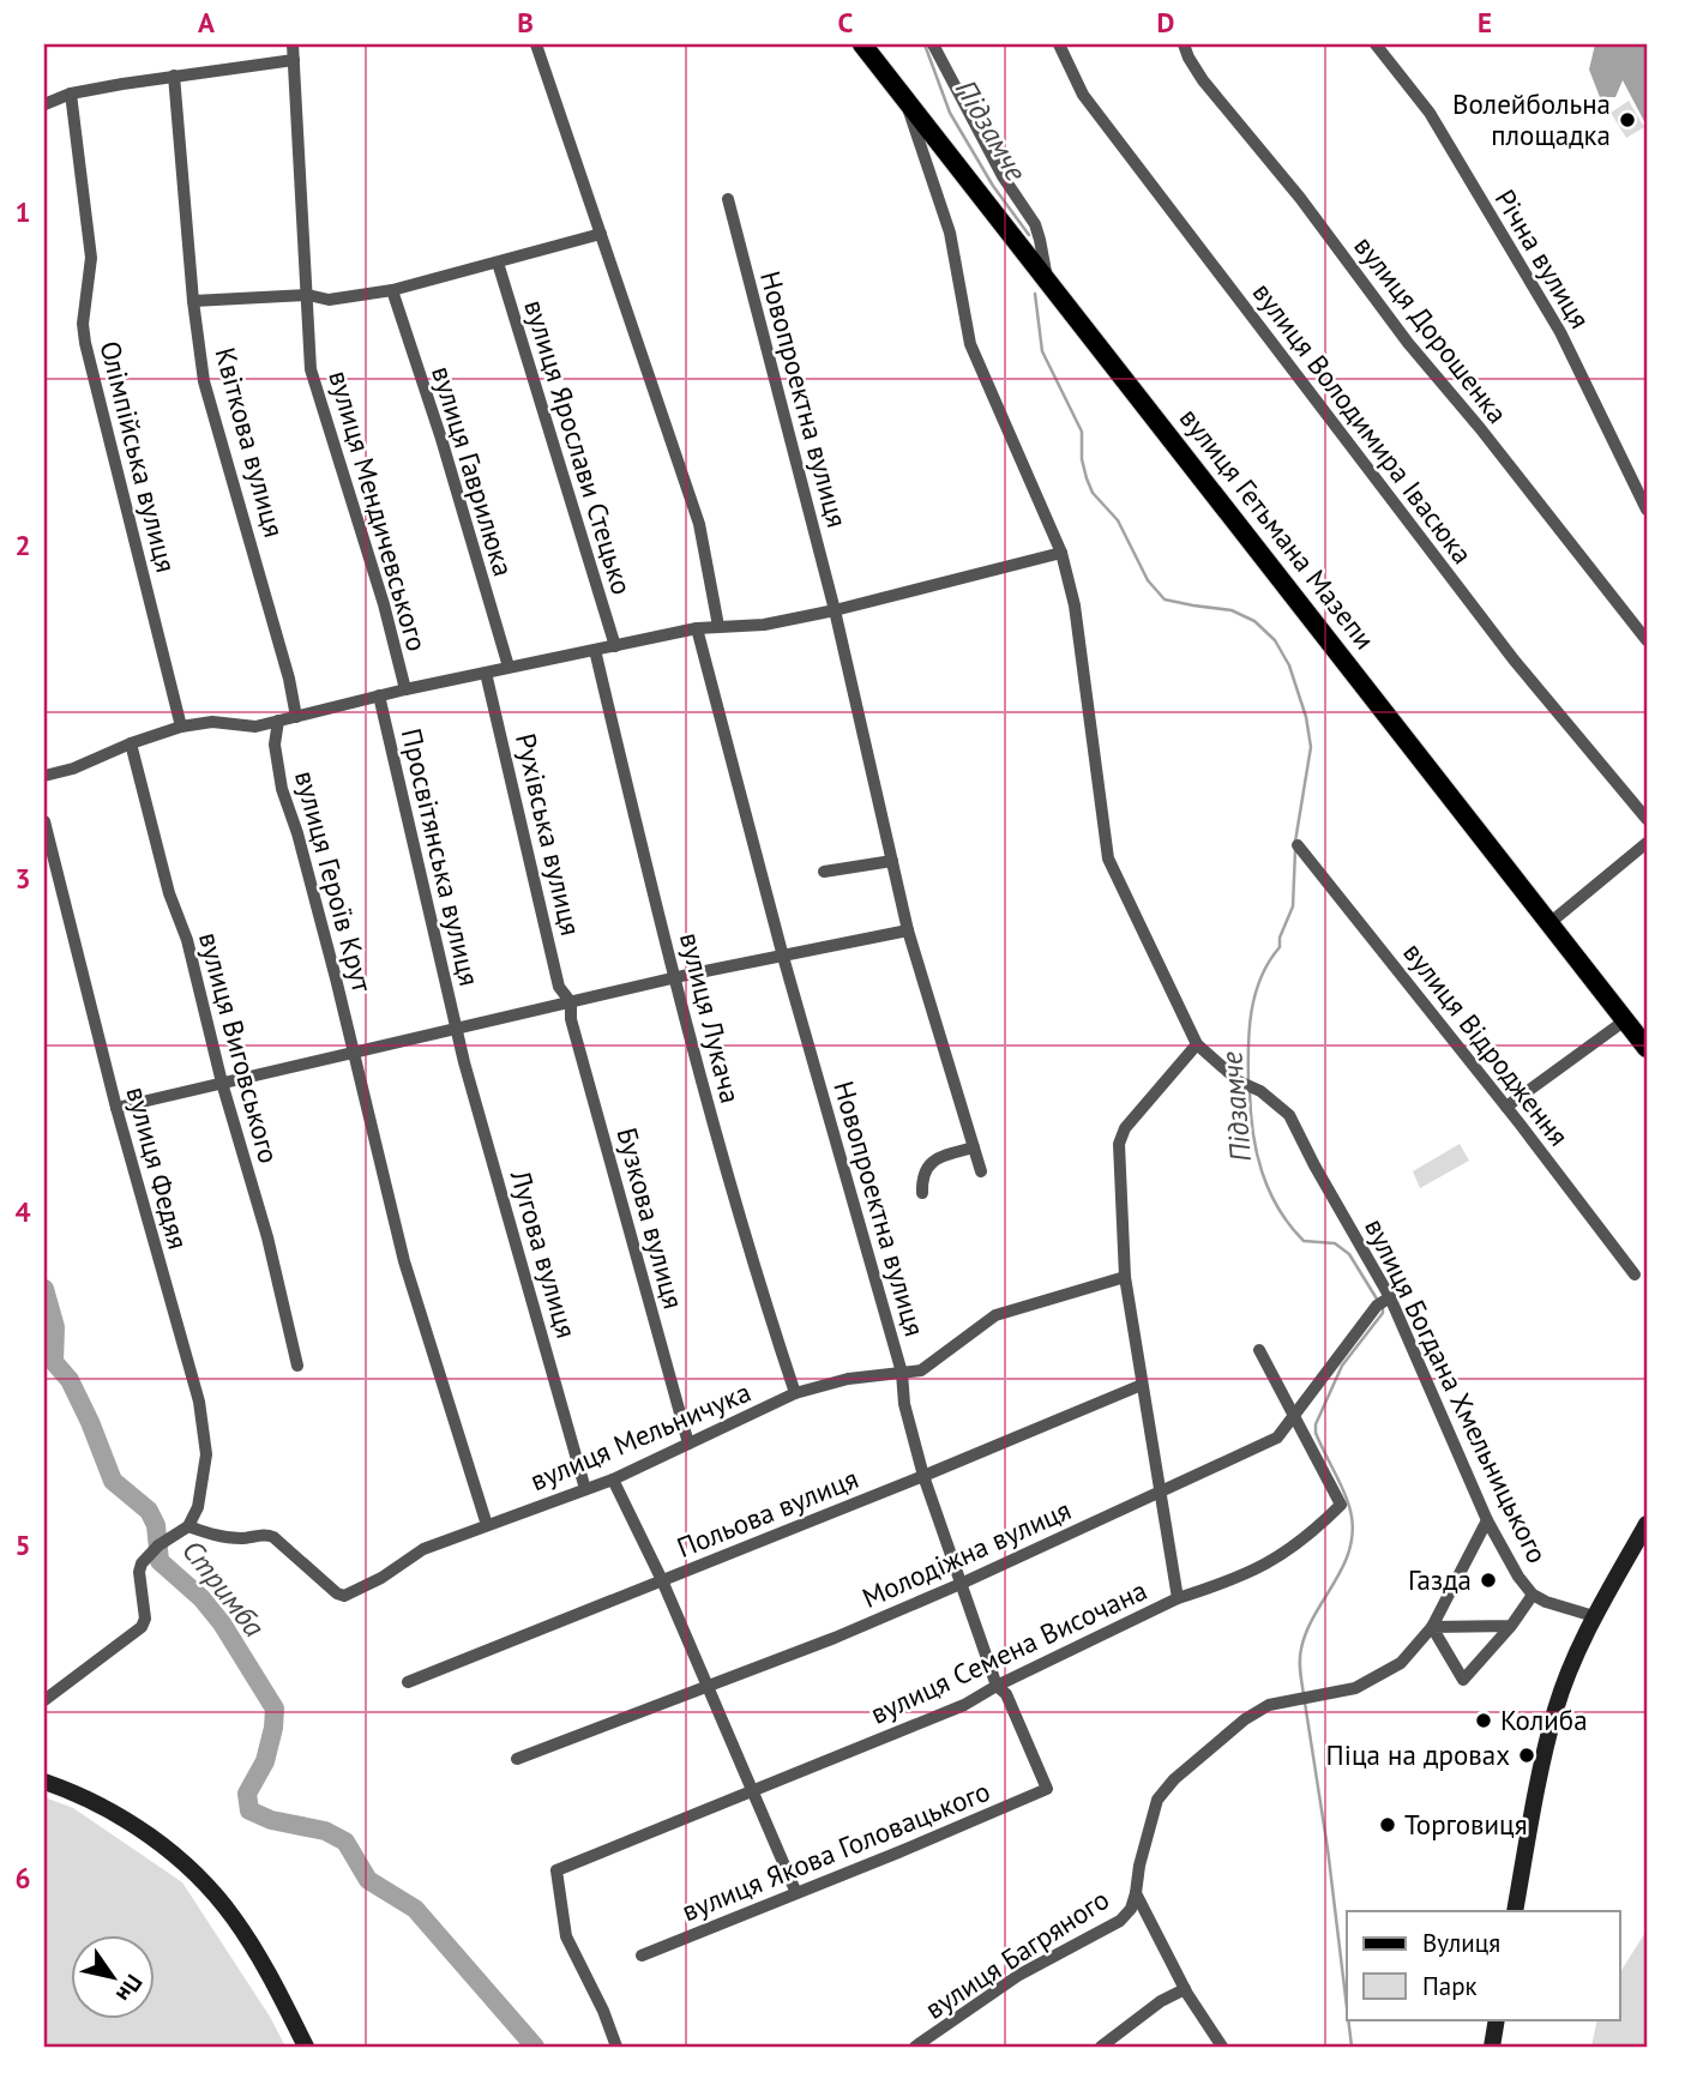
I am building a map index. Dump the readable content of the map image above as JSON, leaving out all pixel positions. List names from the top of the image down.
{
  "streets": {
    "main road": ["вулиця Гетьмана Мазепи"],
    "street": [
      "Річна вулиця",
      "вулиця Дорошенка",
      "Новопроектна вулиця",
      "вулиця Володимира Івасюка",
      "Квіткова вулиця",
      "вулиця Ярослави Стецько",
      "Олімпійська вулиця",
      "вулиця Гаврилюка",
      "вулиця Мендичевського",
      "Рухівська вулиця",
      "Просвітянська вулиця",
      "вулиця Героїв Крут",
      "вулиця Лукача",
      "вулиця Відродження",
      "вулиця Виговського",
      "вулиця Федяя",
      "Бузкова вулиця",
      "Лугова вулиця",
      "вулиця Богдана Хмельницького",
      "вулиця Мельничука",
      "Польова вулиця",
      "Молодіжна вулиця",
      "вулиця Семена Височана",
      "вулиця Якова Головацького",
      "вулиця Багряного"
    ]
  },
  "crossings": [
    ["Новопроектна вулиця", "вулиця Мельничука"],
    ["Новопроектна вулиця", "Польова вулиця"],
    ["Новопроектна вулиця", "Молодіжна вулиця"],
    ["Новопроектна вулиця", "вулиця Семена Височана"],
    ["Новопроектна вулиця", "вулиця Якова Головацького"],
    ["вулиця Гетьмана Мазепи", "вулиця Богдана Хмельницького"],
    ["Рухівська вулиця", "Бузкова вулиця"],
    ["Просвітянська вулиця", "Лугова вулиця"],
    ["вулиця Героїв Крут", "вулиця Мельничука"],
    ["вулиця Лукача", "вулиця Мельничука"],
    ["вулиця Федяя", "вулиця Мельничука"],
    ["Бузкова вулиця", "вулиця Мельничука"],
    ["Лугова вулиця", "вулиця Мельничука"],
    ["вулиця Богдана Хмельницького", "Молодіжна вулиця"],
    ["вулиця Богдана Хмельницького", "вулиця Семена Височана"],
    ["вулиця Мельничука", "вулиця Семена Височана"],
    ["Польова вулиця", "вулиця Семена Височана"],
    ["Молодіжна вулиця", "вулиця Семена Височана"]
  ],
  "water": ["Підзамче", "Стримба"],
  "places": [
    "Волейбольна площадка",
    "Газда",
    "Колиба",
    "Піца на дровах",
    "Торговиця"
  ],
  "legend": ["Вулиця", "Парк"],
  "north": "bottom right",
  "grid": {
    "columns": [
      "A",
      "B",
      "C",
      "D",
      "E"
    ],
    "rows": [
      "1",
      "2",
      "3",
      "4",
      "5",
      "6"
    ]
  }
}
